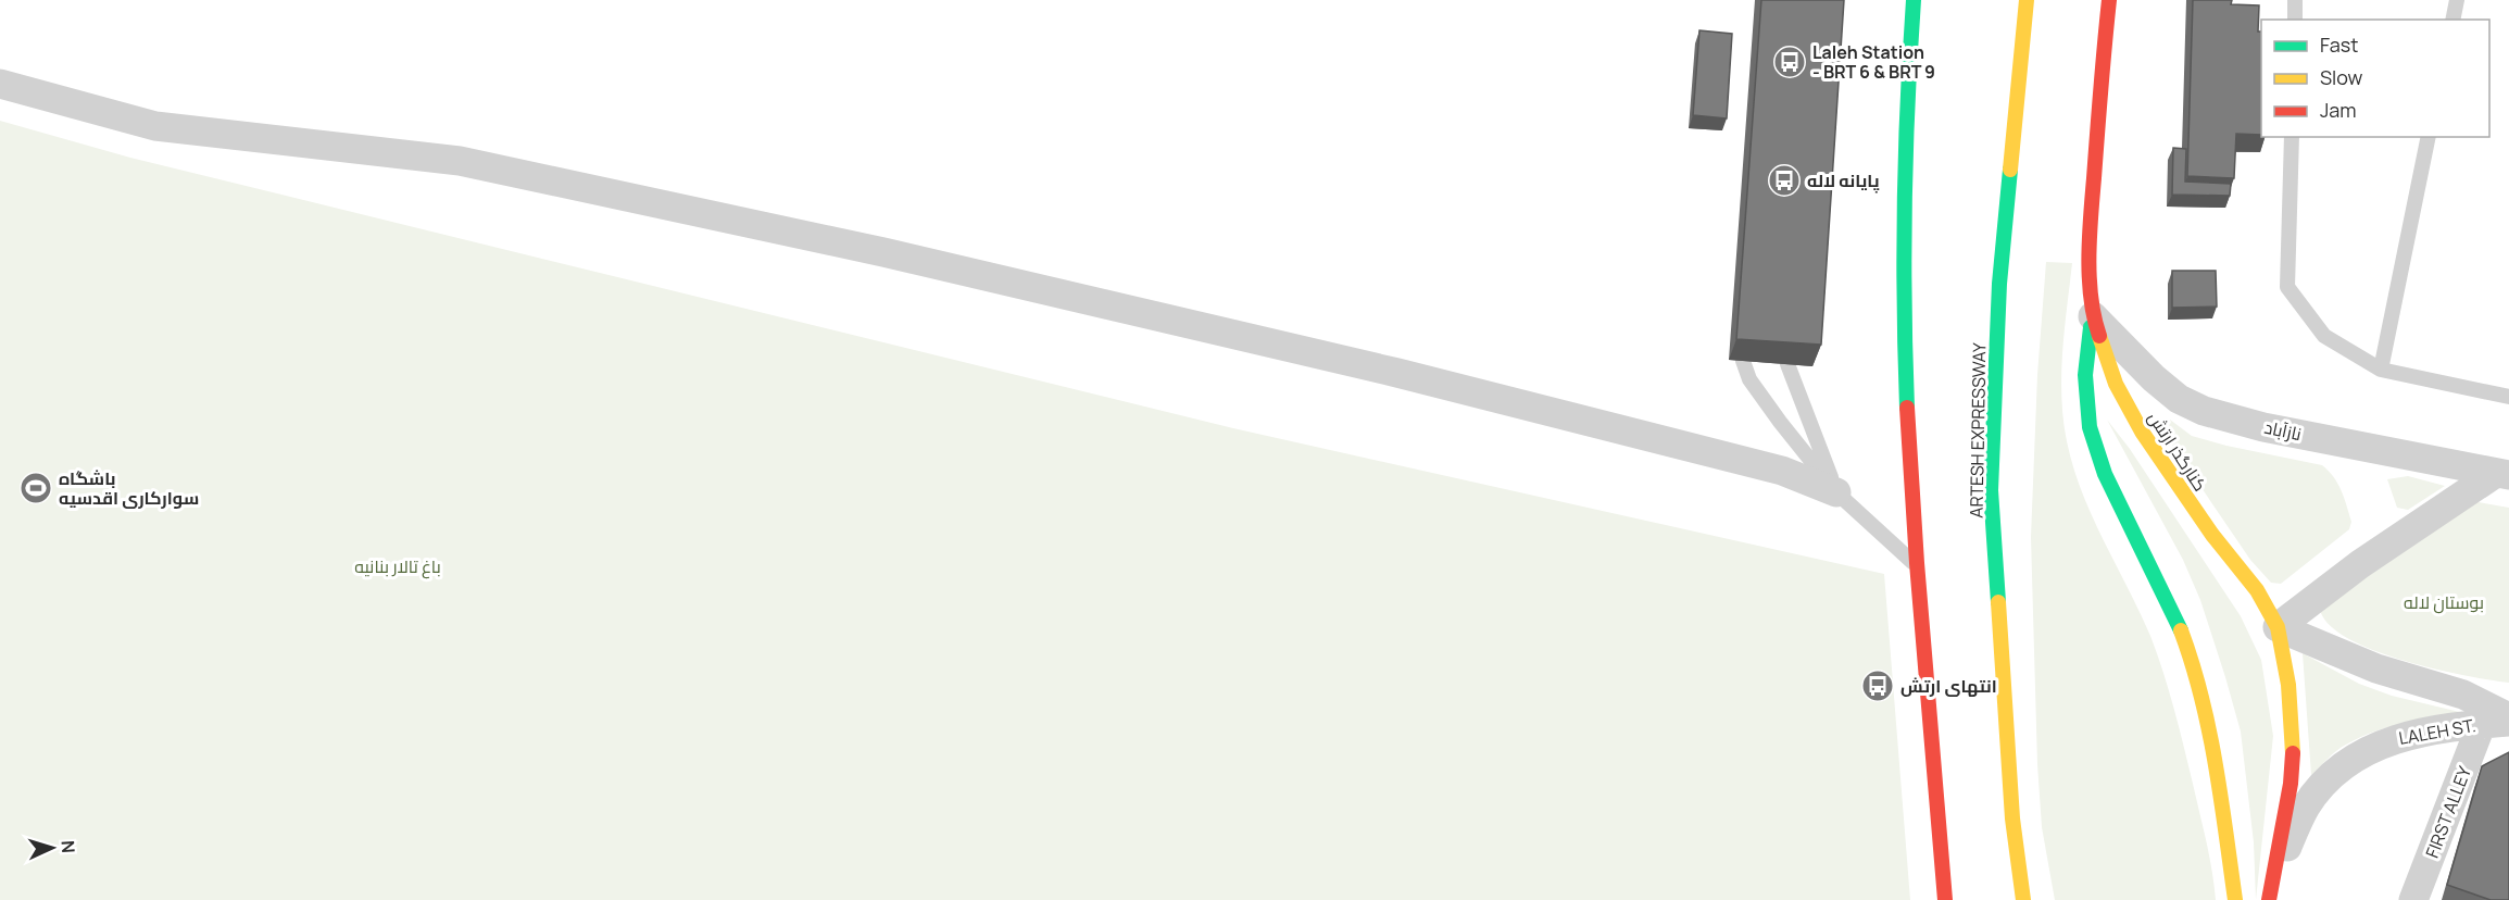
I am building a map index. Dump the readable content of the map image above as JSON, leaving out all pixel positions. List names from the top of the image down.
{
  "streets": {
    "main road": ["ARTESH EXPRESSWAY", "کنارگذر ارتش"],
    "street": ["نازآباد", "LALEH ST.", "FIRST ALLEY"]
  },
  "crossings": [
    ["نازآباد", "کنارگذر ارتش"],
    ["کنارگذر ارتش", "LALEH ST."],
    ["LALEH ST.", "FIRST ALLEY"]
  ],
  "parks": ["باغ تالار بنانیه", "بوستان لاله"],
  "places": {
    "bus stop": ["Laleh Station - BRT 6 & BRT 9", "پایانه لاله", "انتهای ارتش"],
    "sports": ["باشگاه سوارکاری اقدسیه"]
  },
  "legend": ["Fast", "Slow", "Jam"],
  "north": "right"
}
